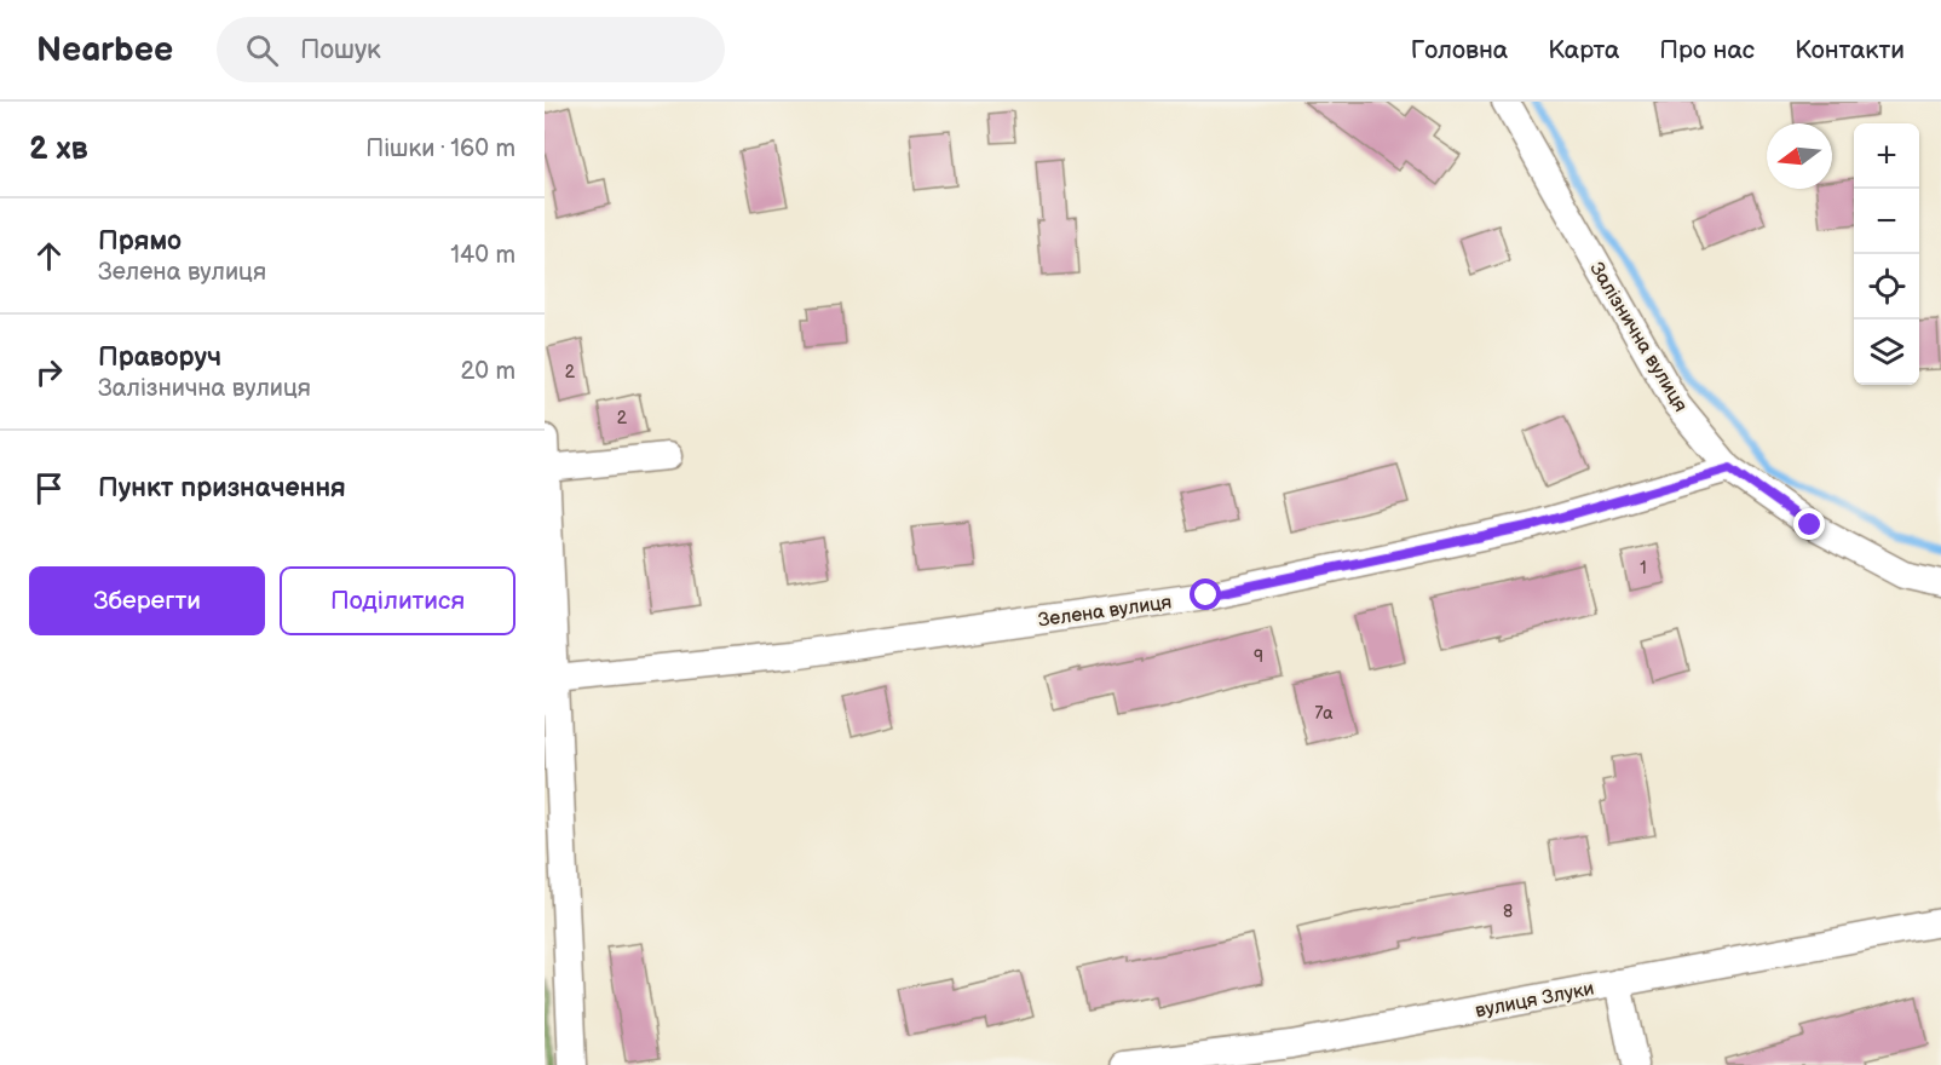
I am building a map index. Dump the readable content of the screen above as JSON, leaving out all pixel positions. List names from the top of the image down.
{
  "streets": {
    "street": ["Залізнична вулиця", "Зелена вулиця", "вулиця Злуки"]
  },
  "crossings": [
    ["Залізнична вулиця", "Зелена вулиця"]
  ],
  "house_numbers": [
    "2",
    "2",
    "1",
    "9",
    "7а",
    "8"
  ],
  "north": "left",
  "page": {
    "header": "Nearbee",
    "search": "Пошук",
    "nav": [
      "Головна",
      "Карта",
      "Про нас",
      "Контакти"
    ],
    "heading": ["2 хв", "Пішки · 160 m"],
    "map_buttons": ["+", "−"],
    "list": [
      ["Прямо", "Зелена вулиця", "140 m"],
      ["Праворуч", "Залізнична вулиця", "20 m"],
      "Пункт призначення"
    ],
    "buttons": ["Зберегти", "Поділитися"]
  }
}
